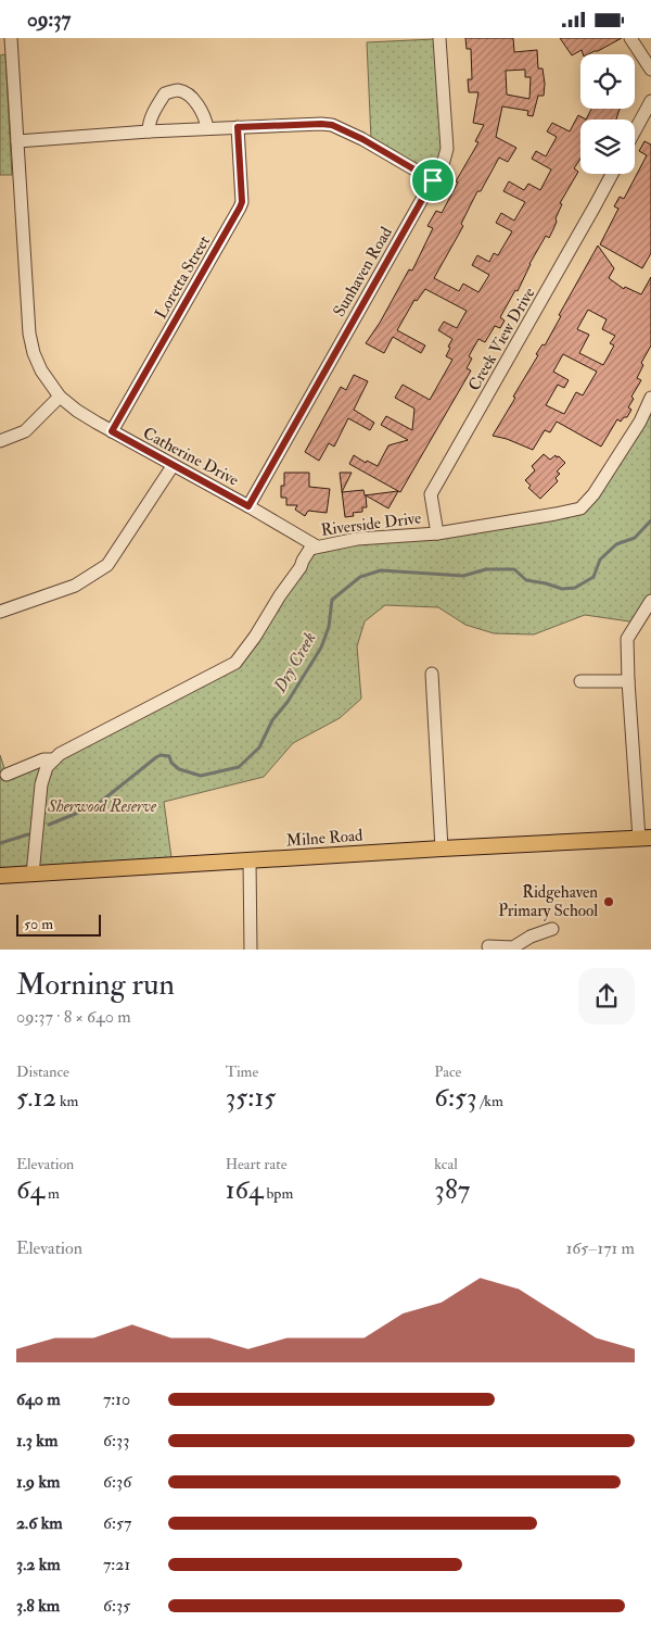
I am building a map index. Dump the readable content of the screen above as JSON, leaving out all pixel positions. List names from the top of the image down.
{
  "streets": {
    "main road": ["Milne Road"],
    "street": [
      "Sunhaven Road",
      "Loretta Street",
      "Creek View Drive",
      "Catherine Drive",
      "Riverside Drive"
    ]
  },
  "crossings": [
    ["Sunhaven Road", "Catherine Drive"],
    ["Loretta Street", "Catherine Drive"],
    ["Creek View Drive", "Riverside Drive"],
    ["Catherine Drive", "Riverside Drive"],
    ["Riverside Drive", "Milne Road"]
  ],
  "water": ["Dry Creek"],
  "parks": ["Sherwood Reserve"],
  "places": ["Ridgehaven Primary School"],
  "scale_bar": "50 m",
  "page": {
    "status": "09:37",
    "scale": "50 m",
    "heading": ["Morning run", "09:37 · 8 × 640 m"],
    "stats": [
      ["Distance", "5.12 km"],
      ["Time", "35:15"],
      ["Pace", "6:53 /km"],
      ["Elevation", "64 m"],
      ["Heart rate", "164 bpm"],
      ["kcal", "387"]
    ],
    "chart": ["Elevation", "165–171 m"],
    "list": [
      {
        "name": "640 m",
        "note": "7:10"
      },
      {
        "name": "1.3 km",
        "note": "6:33"
      },
      {
        "name": "1.9 km",
        "note": "6:36"
      },
      {
        "name": "2.6 km",
        "note": "6:57"
      },
      {
        "name": "3.2 km",
        "note": "7:21"
      },
      {
        "name": "3.8 km",
        "note": "6:35"
      }
    ]
  }
}
